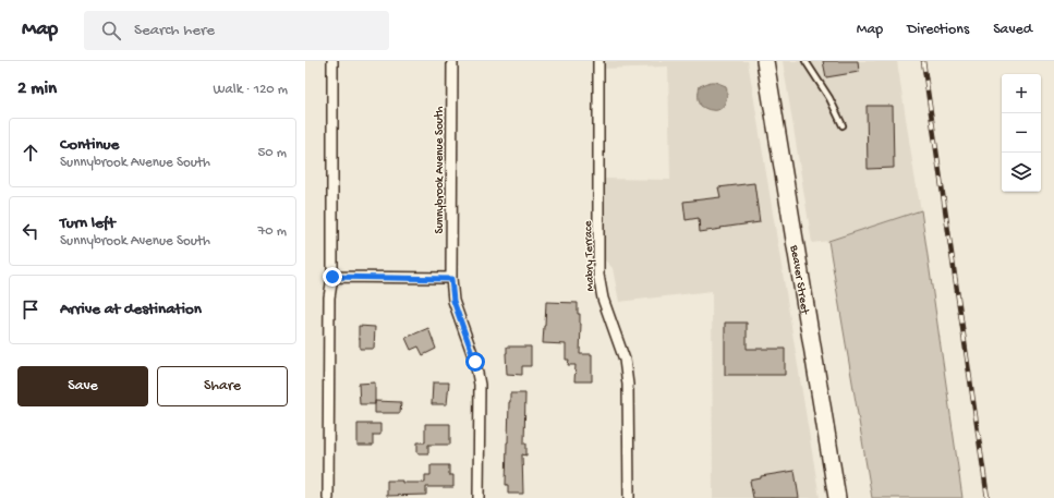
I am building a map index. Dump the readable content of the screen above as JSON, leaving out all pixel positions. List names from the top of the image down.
{
  "streets": {
    "main road": ["Beaver Street"],
    "street": ["Sunnybrook Avenue South", "Mabry Terrace"]
  },
  "page": {
    "header": "Map",
    "search": "Search here",
    "nav": ["Map", "Directions", "Saved"],
    "heading": ["2 min", "Walk · 120 m"],
    "map_buttons": ["+", "−"],
    "list": [
      ["Continue", "Sunnybrook Avenue South", "50 m"],
      ["Turn left", "Sunnybrook Avenue South", "70 m"],
      "Arrive at destination"
    ],
    "buttons": ["Save", "Share"]
  }
}
